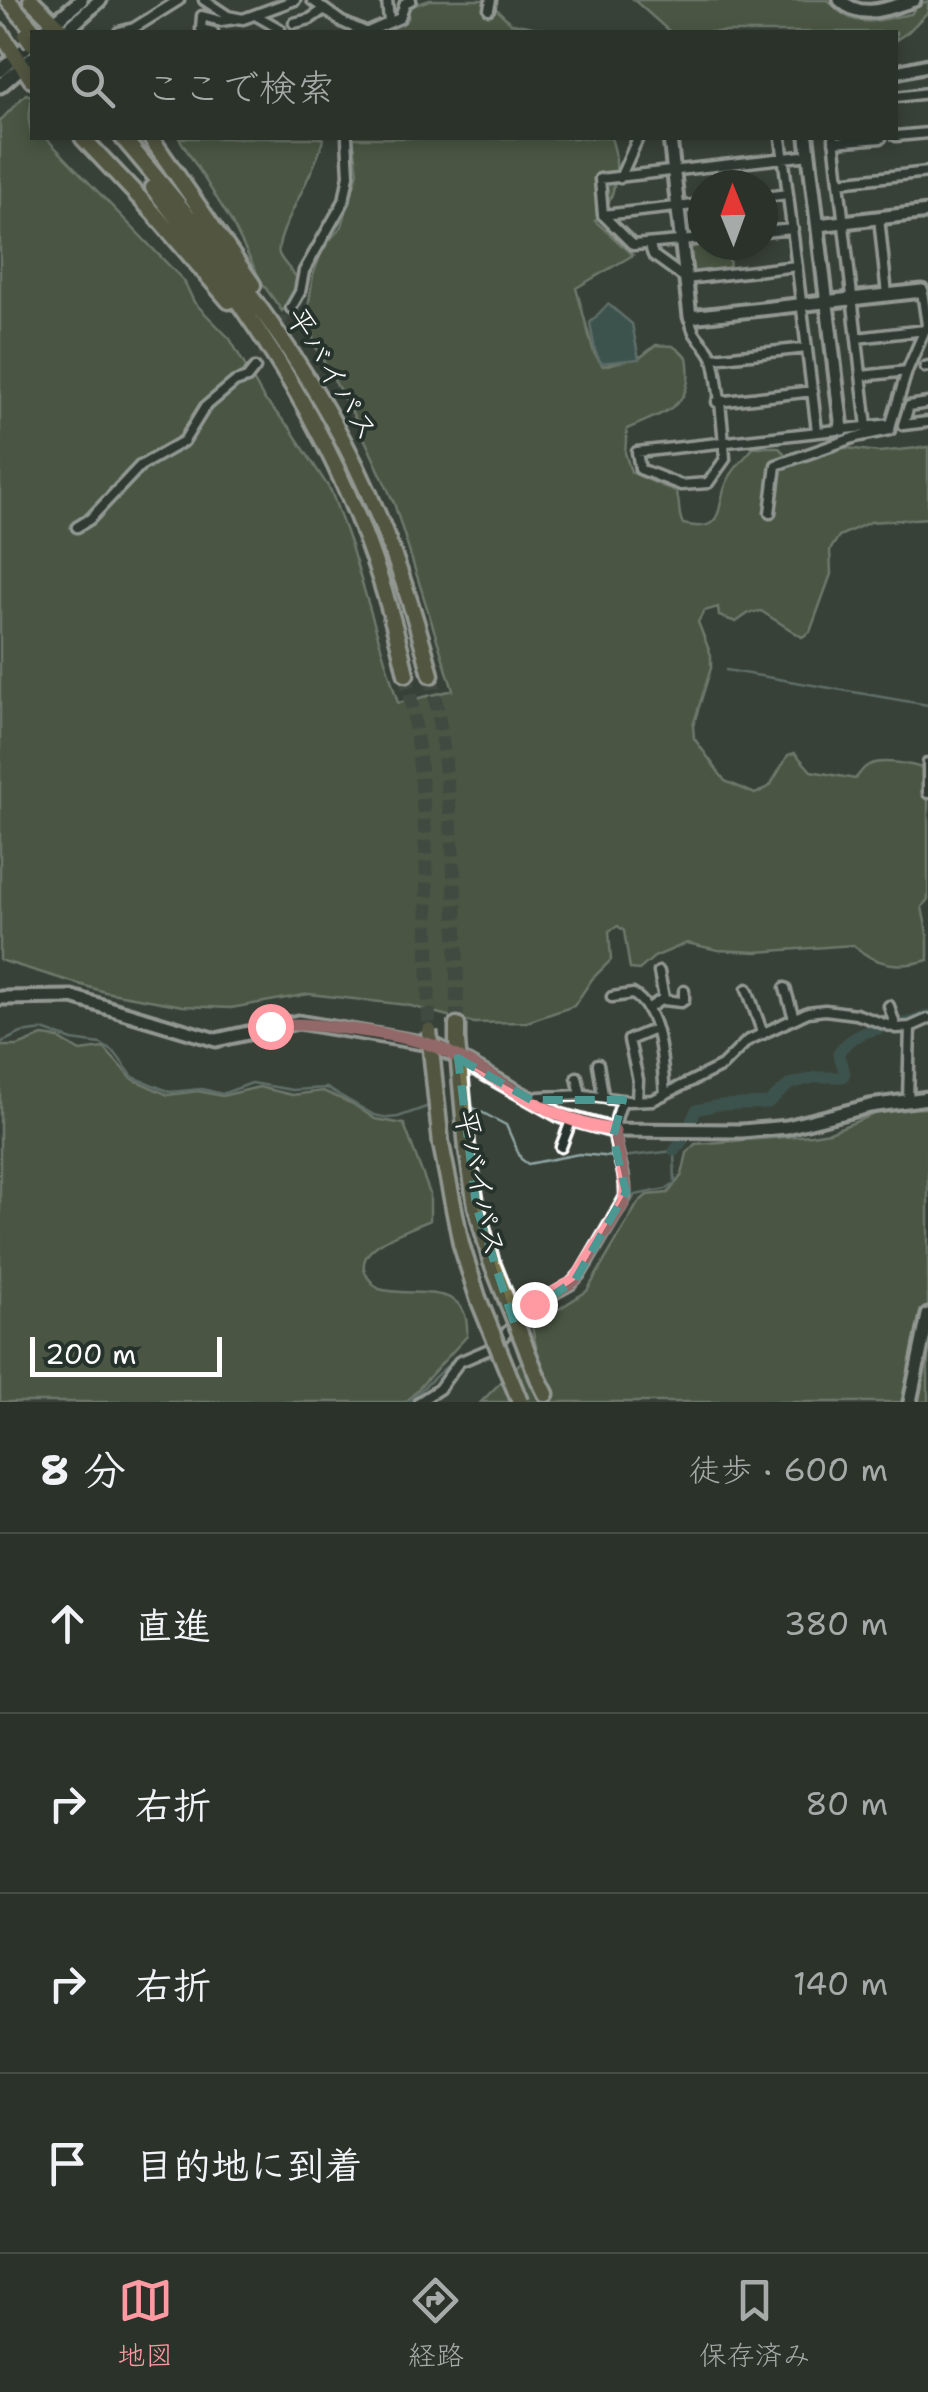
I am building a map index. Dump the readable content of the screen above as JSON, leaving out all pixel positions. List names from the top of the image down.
{
  "streets": {
    "highway": ["平バイパス"]
  },
  "scale_bar": "200 m",
  "north": "top",
  "page": {
    "search": "ここで検索",
    "scale": "200 m",
    "heading": ["8 分", "徒歩 · 600 m"],
    "list": [
      ["直進", "380 m"],
      ["右折", "80 m"],
      ["右折", "140 m"],
      "目的地に到着"
    ],
    "nav": ["地図", "経路", "保存済み"]
  }
}
